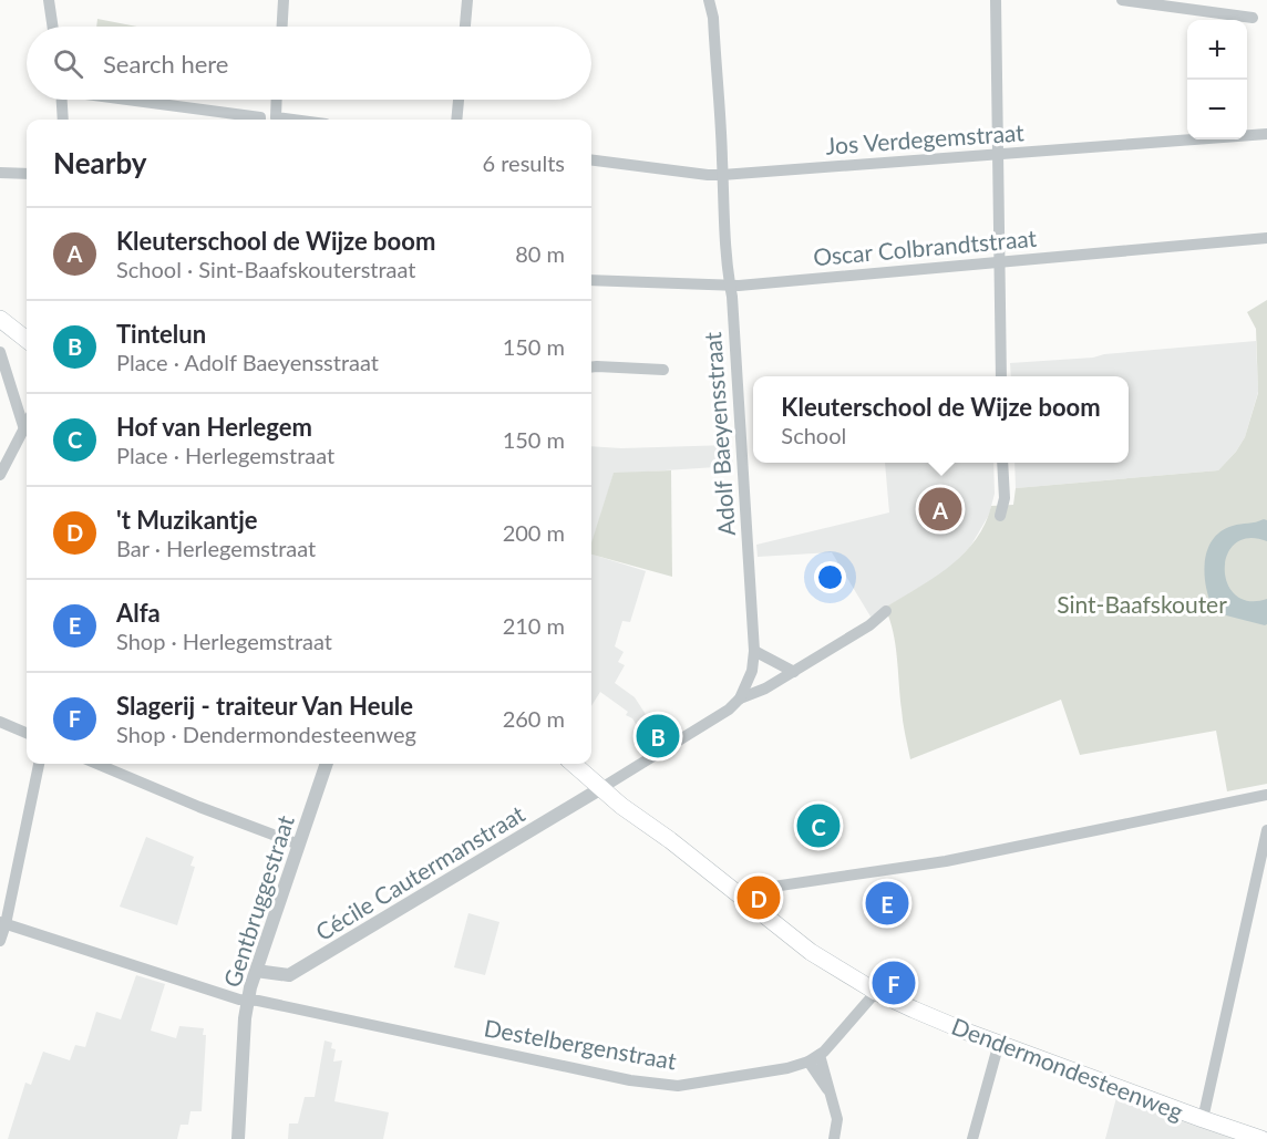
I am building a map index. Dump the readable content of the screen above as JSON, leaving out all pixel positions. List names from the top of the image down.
{
  "streets": {
    "main road": ["Dendermondesteenweg"],
    "street": [
      "Jos Verdegemstraat",
      "Oscar Colbrandtstraat",
      "Adolf Baeyensstraat",
      "Cécile Cautermanstraat",
      "Gentbruggestraat",
      "Destelbergenstraat"
    ]
  },
  "crossings": [
    ["Jos Verdegemstraat", "Adolf Baeyensstraat"],
    ["Oscar Colbrandtstraat", "Adolf Baeyensstraat"],
    ["Adolf Baeyensstraat", "Cécile Cautermanstraat"],
    ["Adolf Baeyensstraat", "Dendermondesteenweg"],
    ["Cécile Cautermanstraat", "Gentbruggestraat"],
    ["Cécile Cautermanstraat", "Dendermondesteenweg"],
    ["Gentbruggestraat", "Destelbergenstraat"]
  ],
  "parks": ["Sint-Baafskouter"],
  "page": {
    "map_buttons": ["+", "−"],
    "search": "Search here",
    "heading": ["Nearby", "6 results"],
    "list": [
      {
        "mark": "A",
        "name": "Kleuterschool de Wijze boom",
        "note": "School · Sint-Baafskouterstraat",
        "value": "80 m"
      },
      {
        "mark": "B",
        "name": "Tintelun",
        "note": "Place · Adolf Baeyensstraat",
        "value": "150 m"
      },
      {
        "mark": "C",
        "name": "Hof van Herlegem",
        "note": "Place · Herlegemstraat",
        "value": "150 m"
      },
      {
        "mark": "D",
        "name": "'t Muzikantje",
        "note": "Bar · Herlegemstraat",
        "value": "200 m"
      },
      {
        "mark": "E",
        "name": "Alfa",
        "note": "Shop · Herlegemstraat",
        "value": "210 m"
      },
      {
        "mark": "F",
        "name": "Slagerij - traiteur Van Heule",
        "note": "Shop · Dendermondesteenweg",
        "value": "260 m"
      }
    ],
    "popup": ["Kleuterschool de Wijze boom", "School"],
    "pins": [
      "A",
      "B",
      "C",
      "D",
      "E",
      "F"
    ]
  }
}
